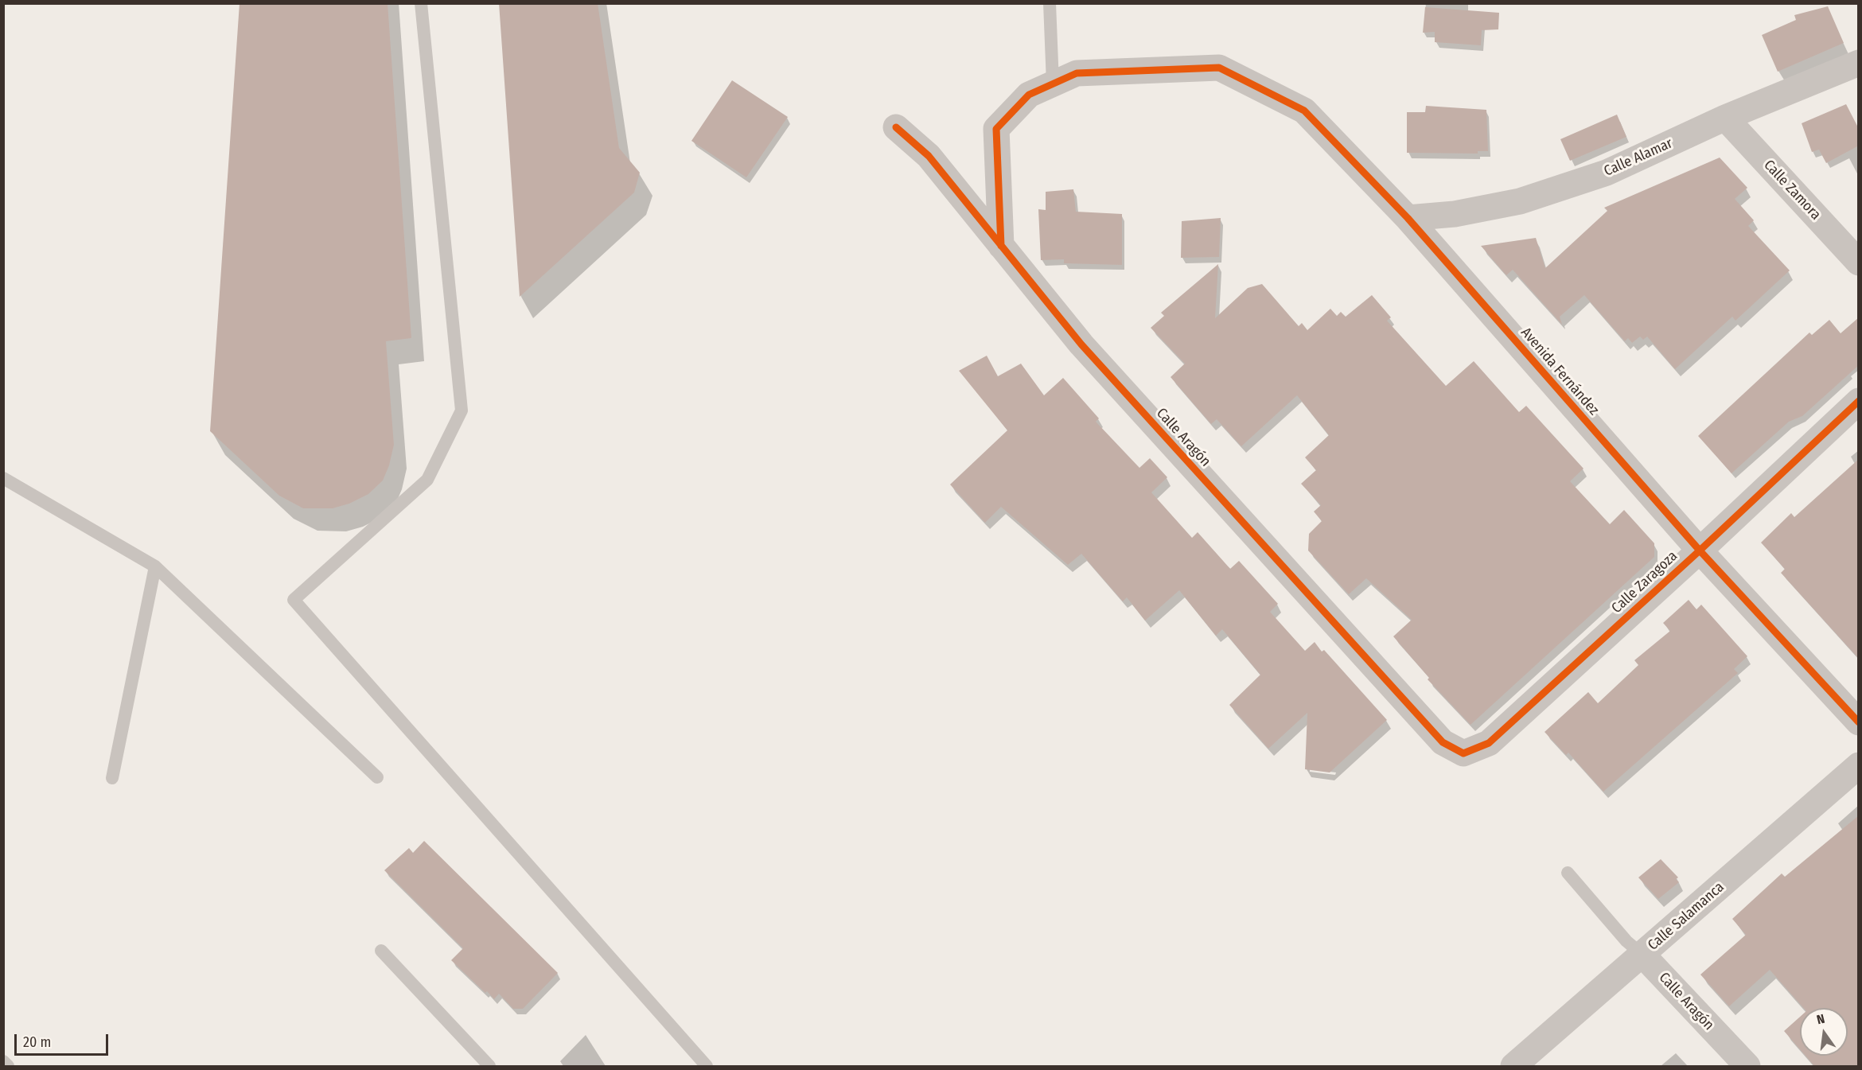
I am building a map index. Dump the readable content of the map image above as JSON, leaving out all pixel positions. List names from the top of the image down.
{
  "streets": {
    "street": [
      "Calle Alamar",
      "Calle Zamora",
      "Avenida Fernández",
      "Calle Aragón",
      "Calle Zaragoza",
      "Calle Salamanca"
    ]
  },
  "crossings": [
    ["Calle Alamar", "Calle Zamora"],
    ["Calle Alamar", "Avenida Fernández"],
    ["Avenida Fernández", "Calle Zaragoza"],
    ["Calle Aragón", "Calle Zaragoza"],
    ["Calle Aragón", "Calle Salamanca"]
  ],
  "scale_bar": "20 m",
  "north": "top"
}
